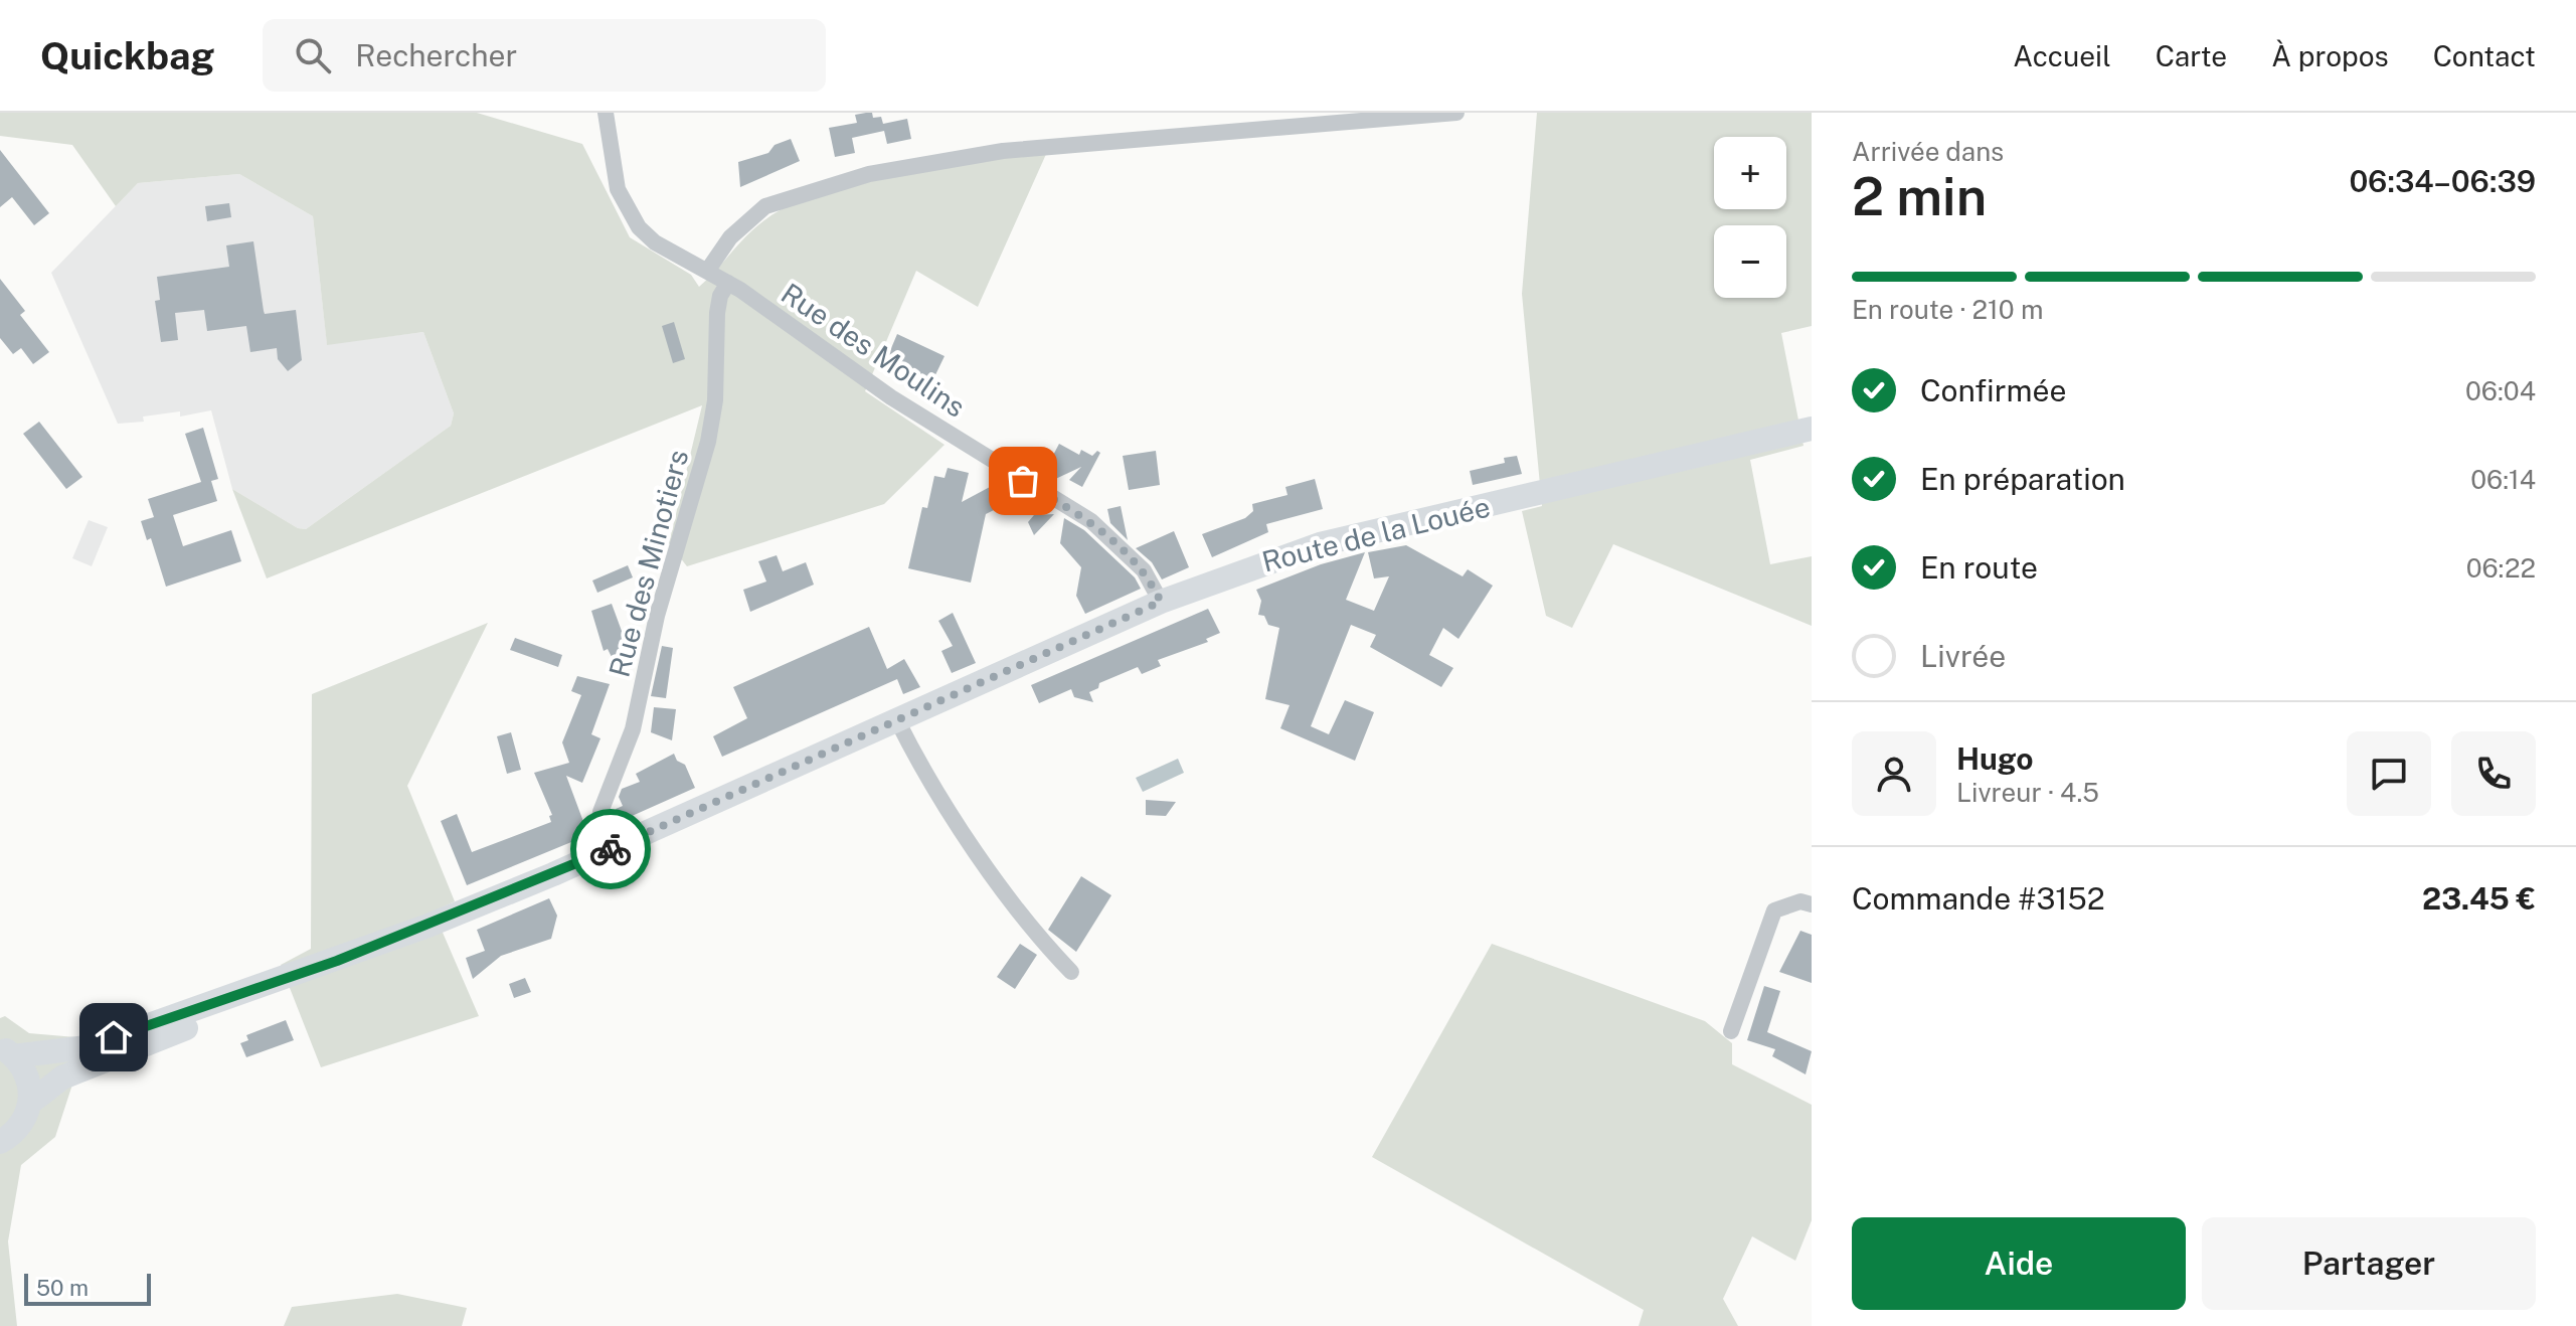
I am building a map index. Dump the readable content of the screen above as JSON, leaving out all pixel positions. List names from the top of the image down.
{
  "streets": {
    "main road": ["Route de la Louée"],
    "street": ["Rue des Moulins", "Rue des Minotiers"]
  },
  "crossings": [
    ["Rue des Moulins", "Route de la Louée"],
    ["Rue des Moulins", "Rue des Minotiers"],
    ["Route de la Louée", "Rue des Minotiers"]
  ],
  "scale_bar": "50 m",
  "page": {
    "header": "Quickbag",
    "search": "Rechercher",
    "nav": [
      "Accueil",
      "Carte",
      "À propos",
      "Contact"
    ],
    "heading": ["2 min", "Arrivée dans", "06:34–06:39"],
    "panel": [
      "Hugo",
      "Livreur · 4.5",
      "Commande #3152",
      "23.45 €"
    ],
    "map_buttons": ["+", "−"],
    "bar": "En route · 210 m",
    "list": [
      ["Confirmée", "06:04"],
      ["En préparation", "06:14"],
      ["En route", "06:22"],
      "Livrée"
    ],
    "buttons": ["Aide", "Partager"],
    "scale": "50 m"
  }
}
